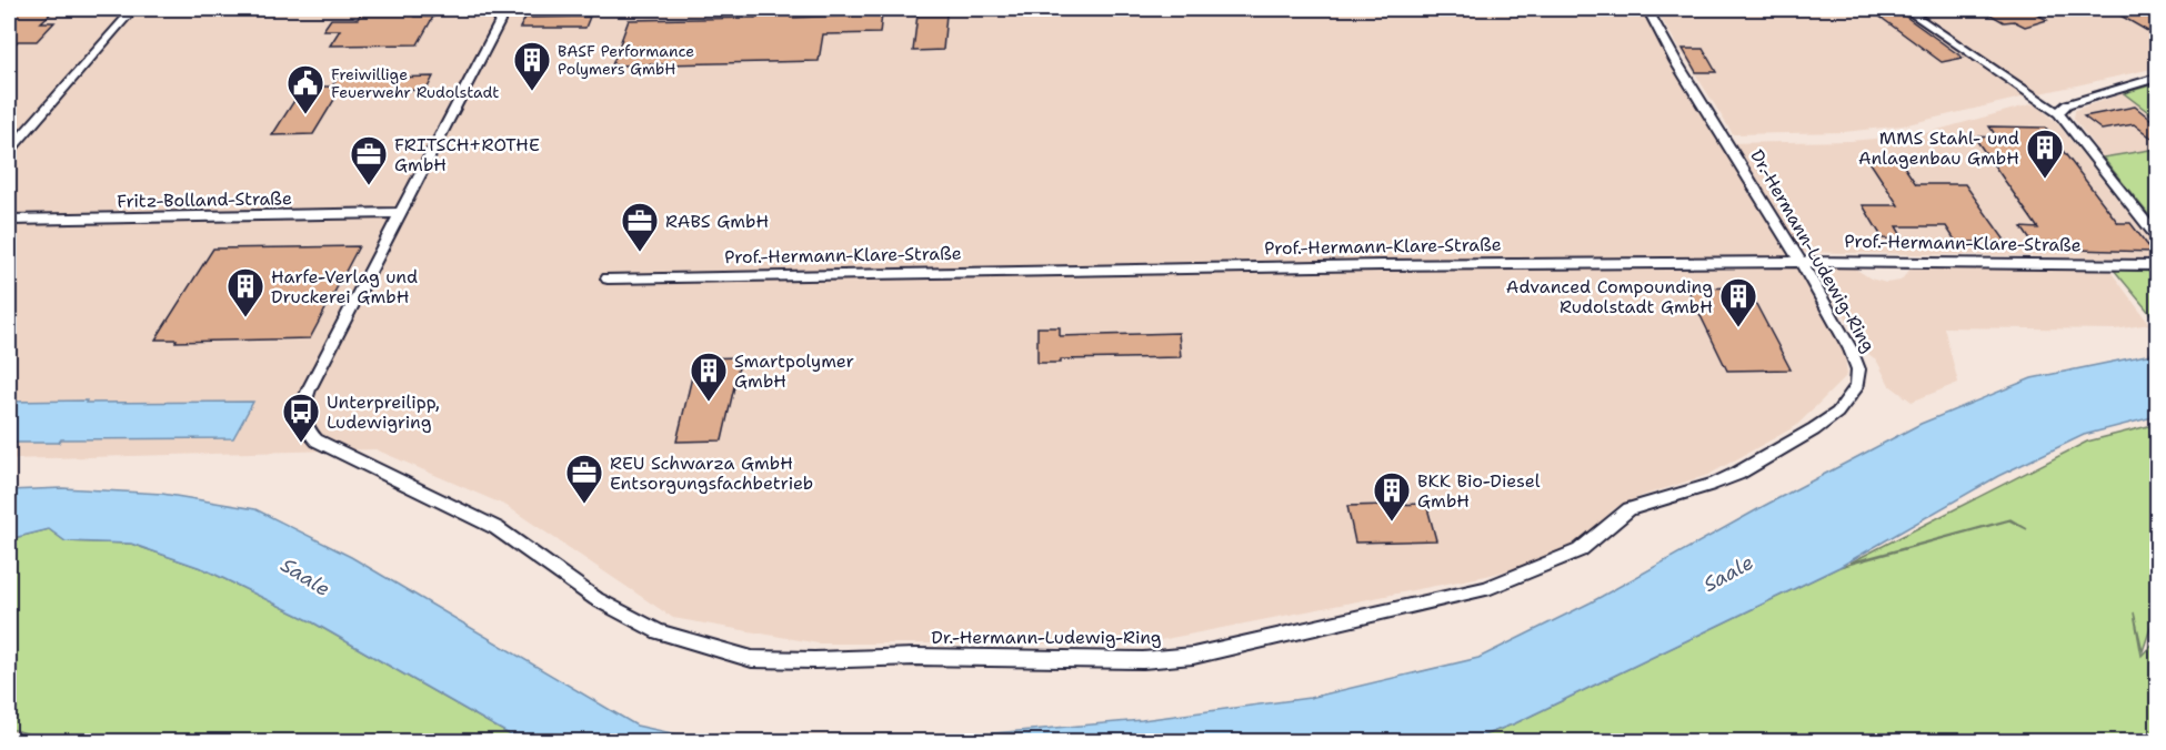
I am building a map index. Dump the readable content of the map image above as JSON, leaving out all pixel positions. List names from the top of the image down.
{
  "streets": {
    "street": ["Fritz-Bolland-Straße", "Prof.-Hermann-Klare-Straße", "Dr.-Hermann-Ludewig-Ring"]
  },
  "crossings": [
    ["Fritz-Bolland-Straße", "Dr.-Hermann-Ludewig-Ring"],
    ["Prof.-Hermann-Klare-Straße", "Dr.-Hermann-Ludewig-Ring"]
  ],
  "water": ["Saale"],
  "places": {
    "building": [
      "BASF Performance Polymers GmbH",
      "MMS Stahl- und Anlagenbau GmbH",
      "Harfe-Verlag und Druckerei GmbH",
      "Advanced Compounding Rudolstadt GmbH",
      "Smartpolymer GmbH",
      "BKK Bio-Diesel GmbH"
    ],
    "public building": ["Freiwillige Feuerwehr Rudolstadt"],
    "office": ["FRITSCH+ROTHE GmbH", "RABS GmbH", "REU Schwarza GmbH Entsorgungsfachbetrieb"],
    "bus stop": ["Unterpreilipp, Ludewigring"]
  }
}
